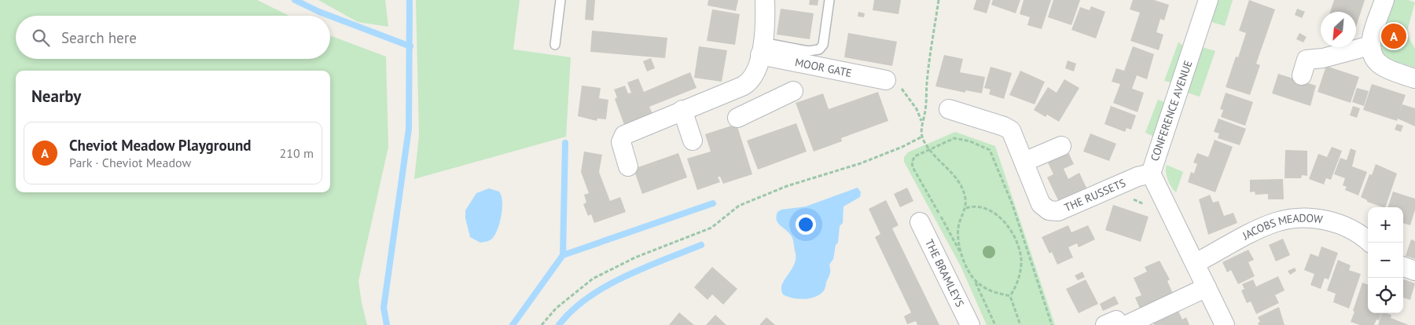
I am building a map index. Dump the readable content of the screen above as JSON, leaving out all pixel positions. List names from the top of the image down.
{
  "streets": {
    "street": [
      "MOOR GATE",
      "CONFERENCE AVENUE",
      "THE RUSSETS",
      "JACOBS MEADOW",
      "THE BRAMLEYS"
    ]
  },
  "crossings": [
    ["CONFERENCE AVENUE", "THE RUSSETS"],
    ["CONFERENCE AVENUE", "JACOBS MEADOW"]
  ],
  "north": "bottom left",
  "page": {
    "search": "Search here",
    "pins": "A",
    "heading": "Nearby",
    "list": [
      {
        "mark": "A",
        "name": "Cheviot Meadow Playground",
        "note": "Park · Cheviot Meadow",
        "value": "210 m"
      }
    ],
    "map_buttons": ["+", "−"]
  }
}
